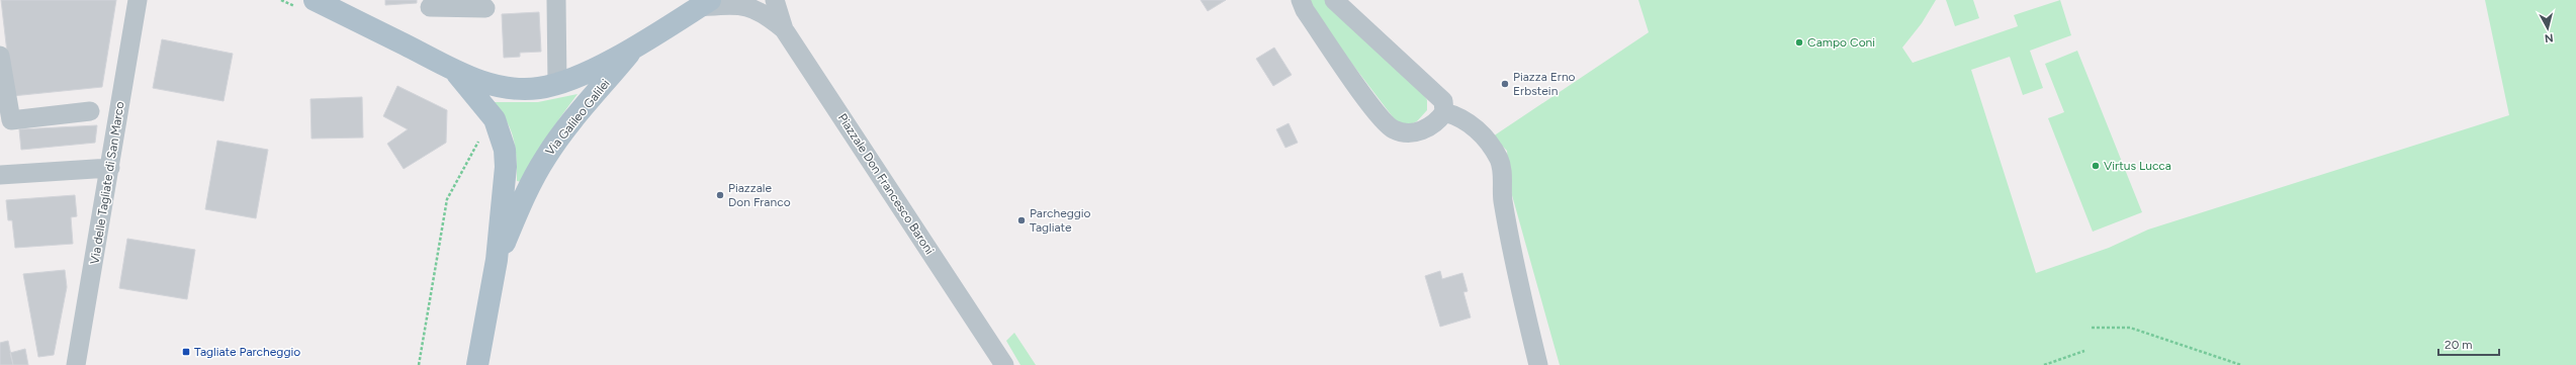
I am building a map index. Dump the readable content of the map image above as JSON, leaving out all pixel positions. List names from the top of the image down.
{
  "streets": {
    "main road": ["Via Galileo Galilei"],
    "street": ["Via delle Tagliate di San Marco", "Piazzale Don Francesco Baroni"]
  },
  "places": {
    "other": [
      "Campo Coni",
      "Piazza Erno Erbstein",
      "Virtus Lucca",
      "Piazzale Don Franco",
      "Parcheggio Tagliate"
    ],
    "transit": ["Tagliate Parcheggio"]
  },
  "scale_bar": "20 m",
  "north": "bottom"
}
